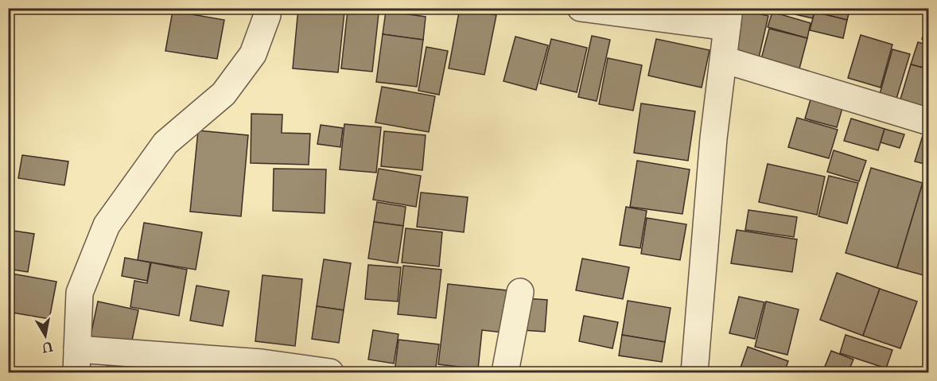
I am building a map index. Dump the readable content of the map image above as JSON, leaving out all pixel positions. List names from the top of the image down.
{
  "north": "bottom"
}
